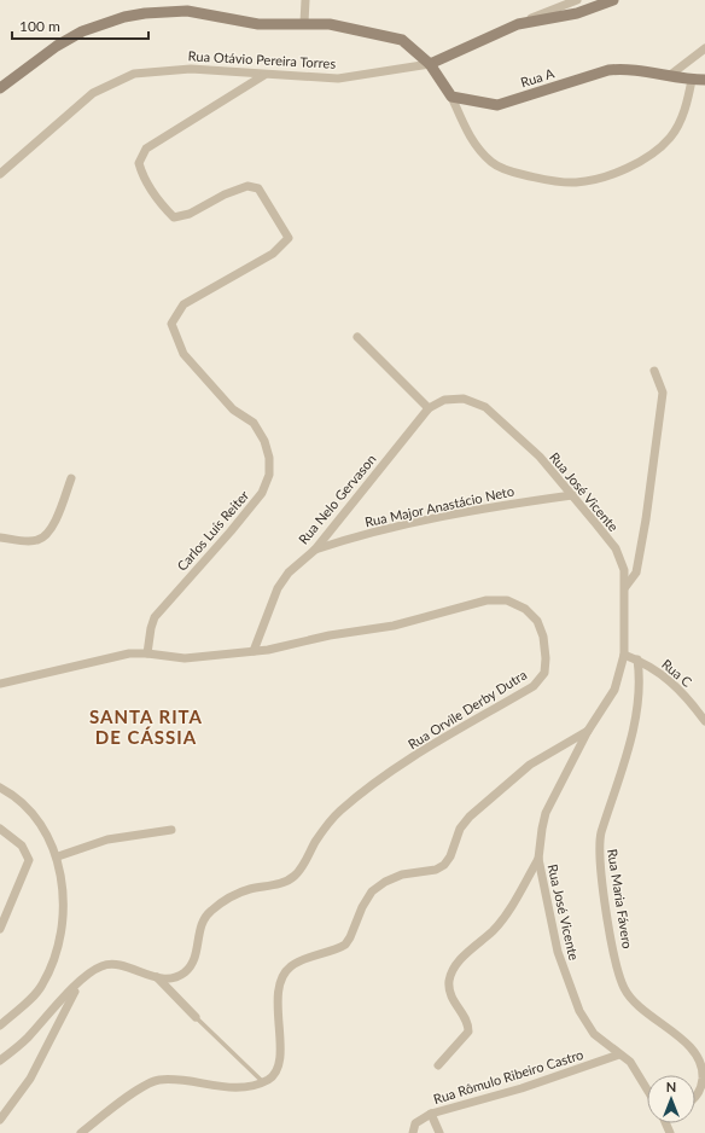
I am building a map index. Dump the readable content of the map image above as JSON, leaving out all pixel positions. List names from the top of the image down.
{
  "streets": {
    "main road": ["Rua Otávio Pereira Torres", "Rua A"],
    "street": [
      "Rua José Vicente",
      "Rua Nelo Gervason",
      "Rua Major Anastácio Neto",
      "Carlos Luís Reiter",
      "Rua C",
      "Rua Orvile Derby Dutra",
      "Rua Maria Fávero",
      "Rua Rômulo Ribeiro Castro"
    ]
  },
  "crossings": [
    ["Rua Otávio Pereira Torres", "Carlos Luís Reiter"],
    ["Rua José Vicente", "Rua Nelo Gervason"],
    ["Rua José Vicente", "Rua Major Anastácio Neto"],
    ["Rua José Vicente", "Rua C"],
    ["Rua José Vicente", "Rua Rômulo Ribeiro Castro"],
    ["Rua Nelo Gervason", "Rua Major Anastácio Neto"],
    ["Rua Nelo Gervason", "Rua Orvile Derby Dutra"],
    ["Carlos Luís Reiter", "Rua Orvile Derby Dutra"],
    ["Rua C", "Rua Maria Fávero"]
  ],
  "districts": ["SANTA RITA DE CÁSSIA"],
  "scale_bar": "100 m",
  "north": "top"
}
